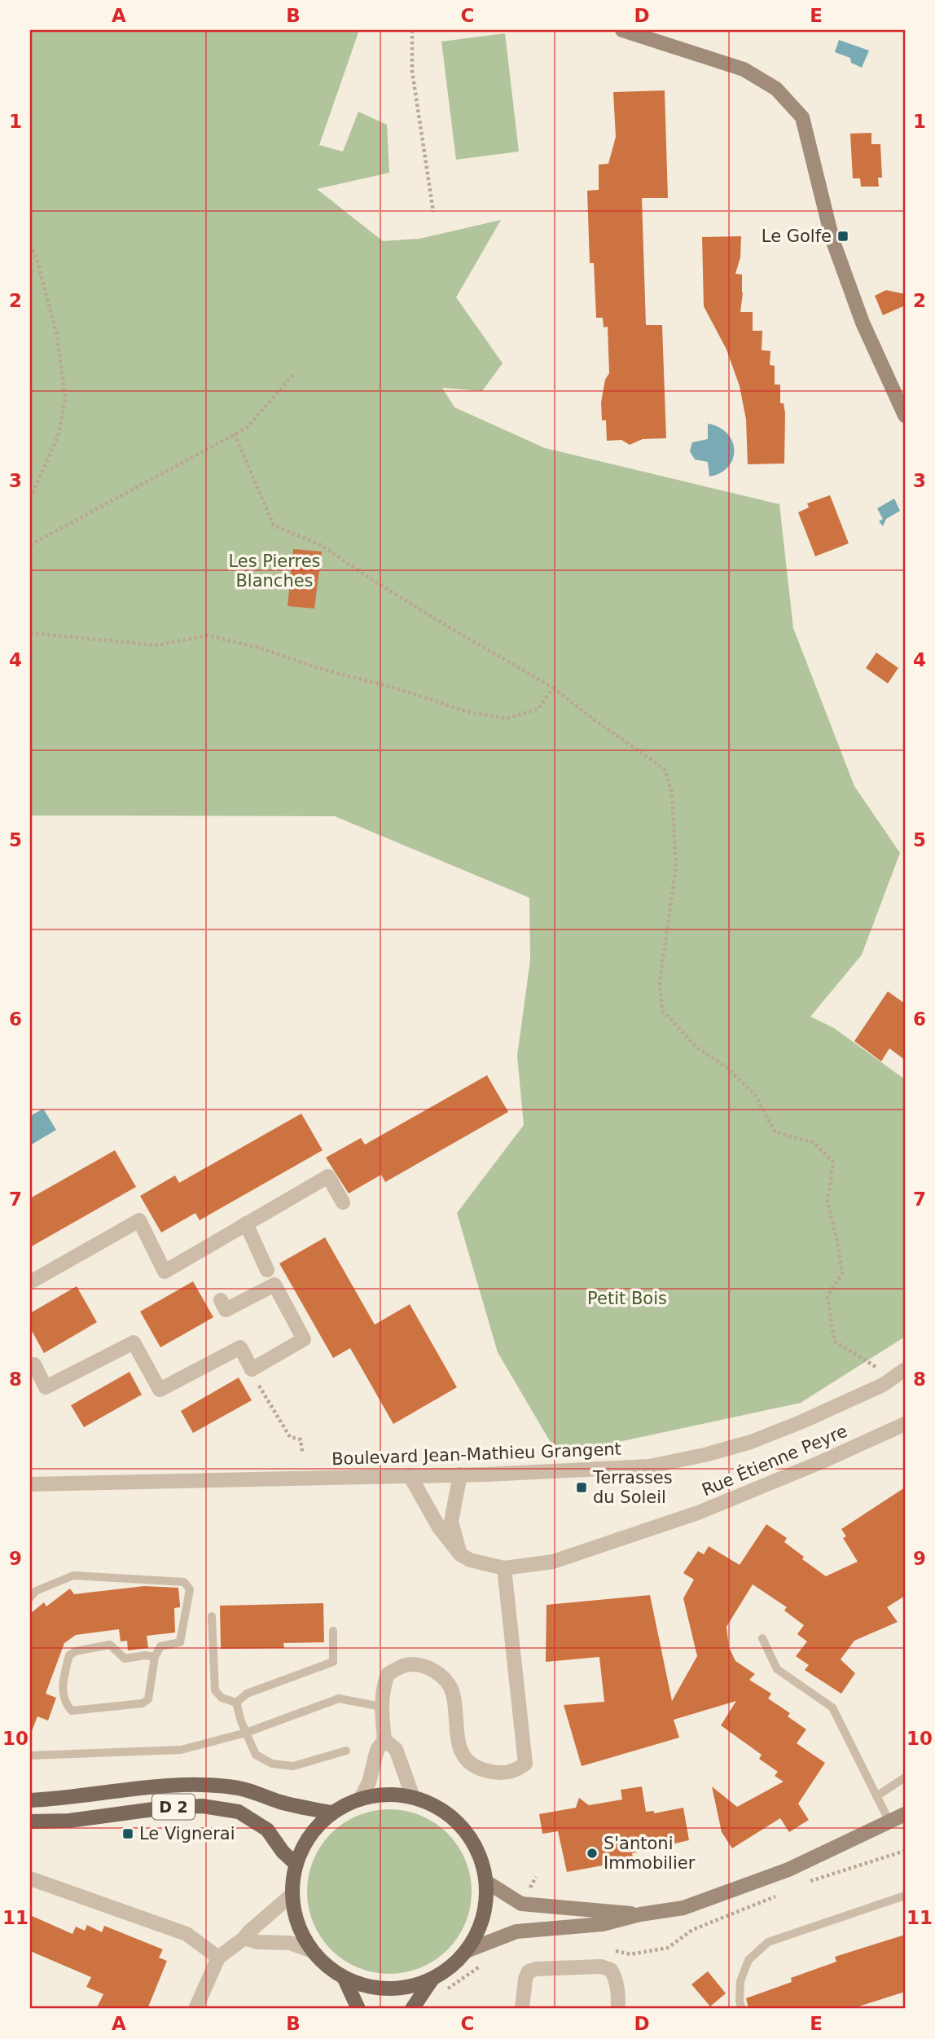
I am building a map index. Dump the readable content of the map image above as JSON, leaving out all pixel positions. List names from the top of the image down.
{
  "streets": {
    "main road": ["D 2"],
    "street": ["Boulevard Jean-Mathieu Grangent", "Rue Étienne Peyre"]
  },
  "parks": ["Les Pierres Blanches", "Petit Bois"],
  "places": {
    "transit": ["Le Golfe", "Terrasses du Soleil", "Le Vignerai"],
    "other": ["S'antoni Immobilier"]
  },
  "grid": {
    "columns": [
      "A",
      "B",
      "C",
      "D",
      "E"
    ],
    "rows": [
      "1",
      "2",
      "3",
      "4",
      "5",
      "6",
      "7",
      "8",
      "9",
      "10",
      "11"
    ]
  }
}
